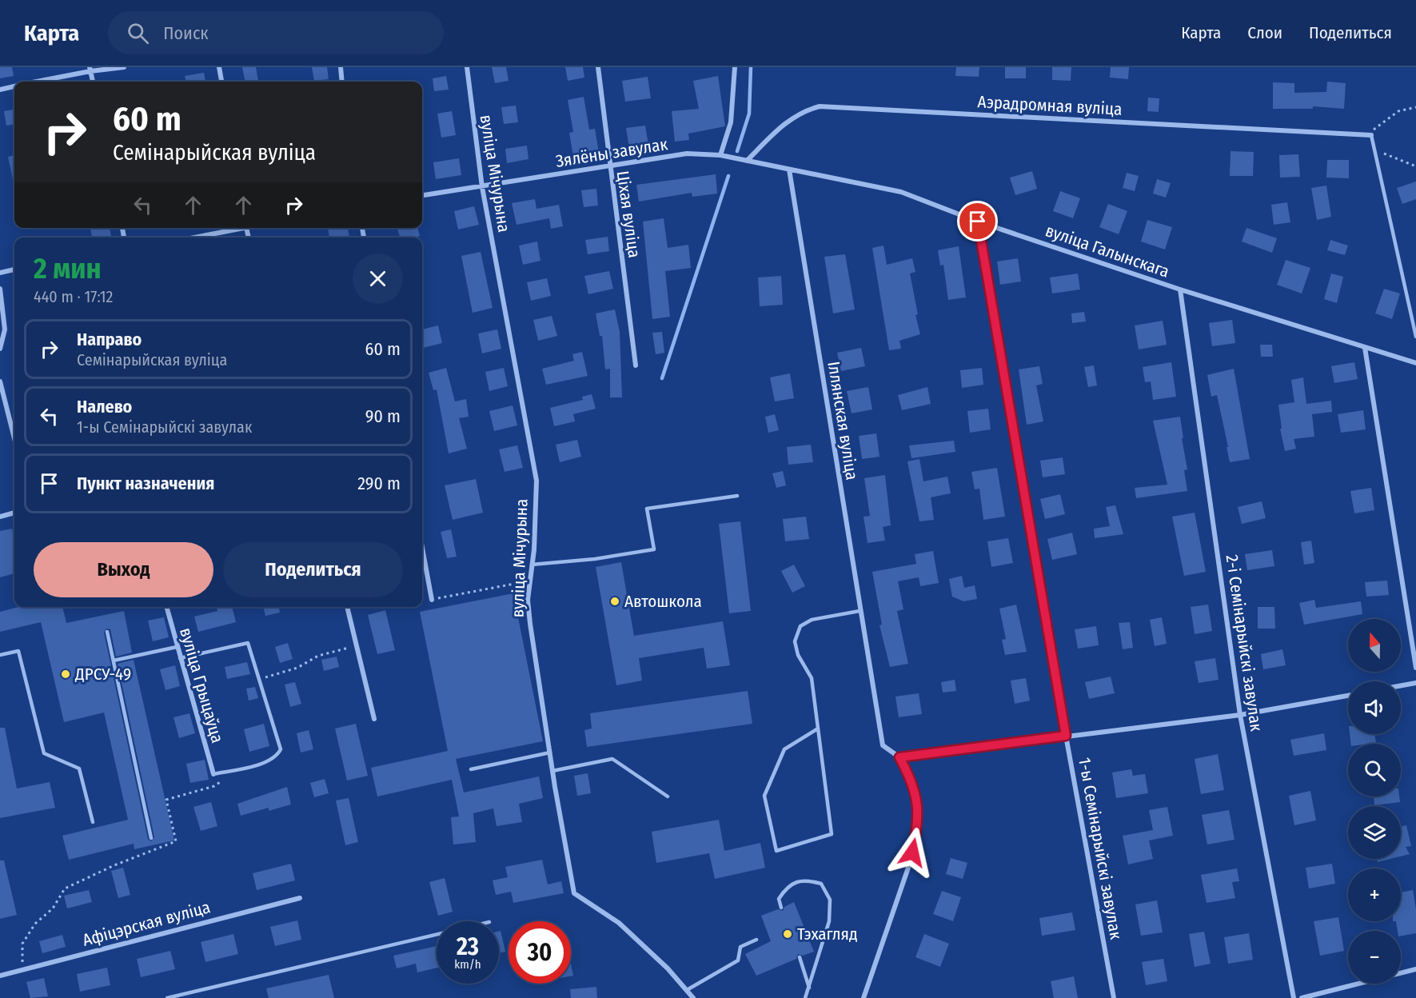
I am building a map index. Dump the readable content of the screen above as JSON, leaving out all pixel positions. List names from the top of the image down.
{
  "streets": {
    "street": [
      "Аэрадромная вуліца",
      "Зялёны завулак",
      "вуліца Мічурына",
      "Ціхая вуліца",
      "вуліца Галынскага",
      "Іллянская вуліца",
      "2-і Семінарыйскі завулак",
      "вуліца Грыцаўца",
      "1-ы Семінарыйскі завулак",
      "Афіцэрская вуліца"
    ]
  },
  "crossings": [
    ["Зялёны завулак", "вуліца Мічурына"],
    ["Зялёны завулак", "Ціхая вуліца"],
    ["вуліца Галынскага", "Іллянская вуліца"],
    ["вуліца Галынскага", "2-і Семінарыйскі завулак"],
    ["вуліца Галынскага", "1-ы Семінарыйскі завулак"]
  ],
  "places": ["Автошкола", "ДРСУ-49", "Тэхагляд"],
  "north": "top",
  "page": {
    "header": "Карта",
    "search": "Поиск",
    "nav": ["Карта", "Слои", "Поделиться"],
    "turn": ["60 m", "Семінарыйская вуліца"],
    "heading": ["2 мин", "440 m · 17:12"],
    "list": [
      {
        "name": "Направо",
        "note": "Семінарыйская вуліца",
        "value": "60 m"
      },
      {
        "name": "Налево",
        "note": "1-ы Семінарыйскі завулак",
        "value": "90 m"
      },
      {
        "name": "Пункт назначения",
        "value": "290 m"
      }
    ],
    "buttons": ["Выход", "Поделиться"],
    "map_buttons": ["+", "−"],
    "speed": "23 km/h",
    "limit": "30"
  }
}
